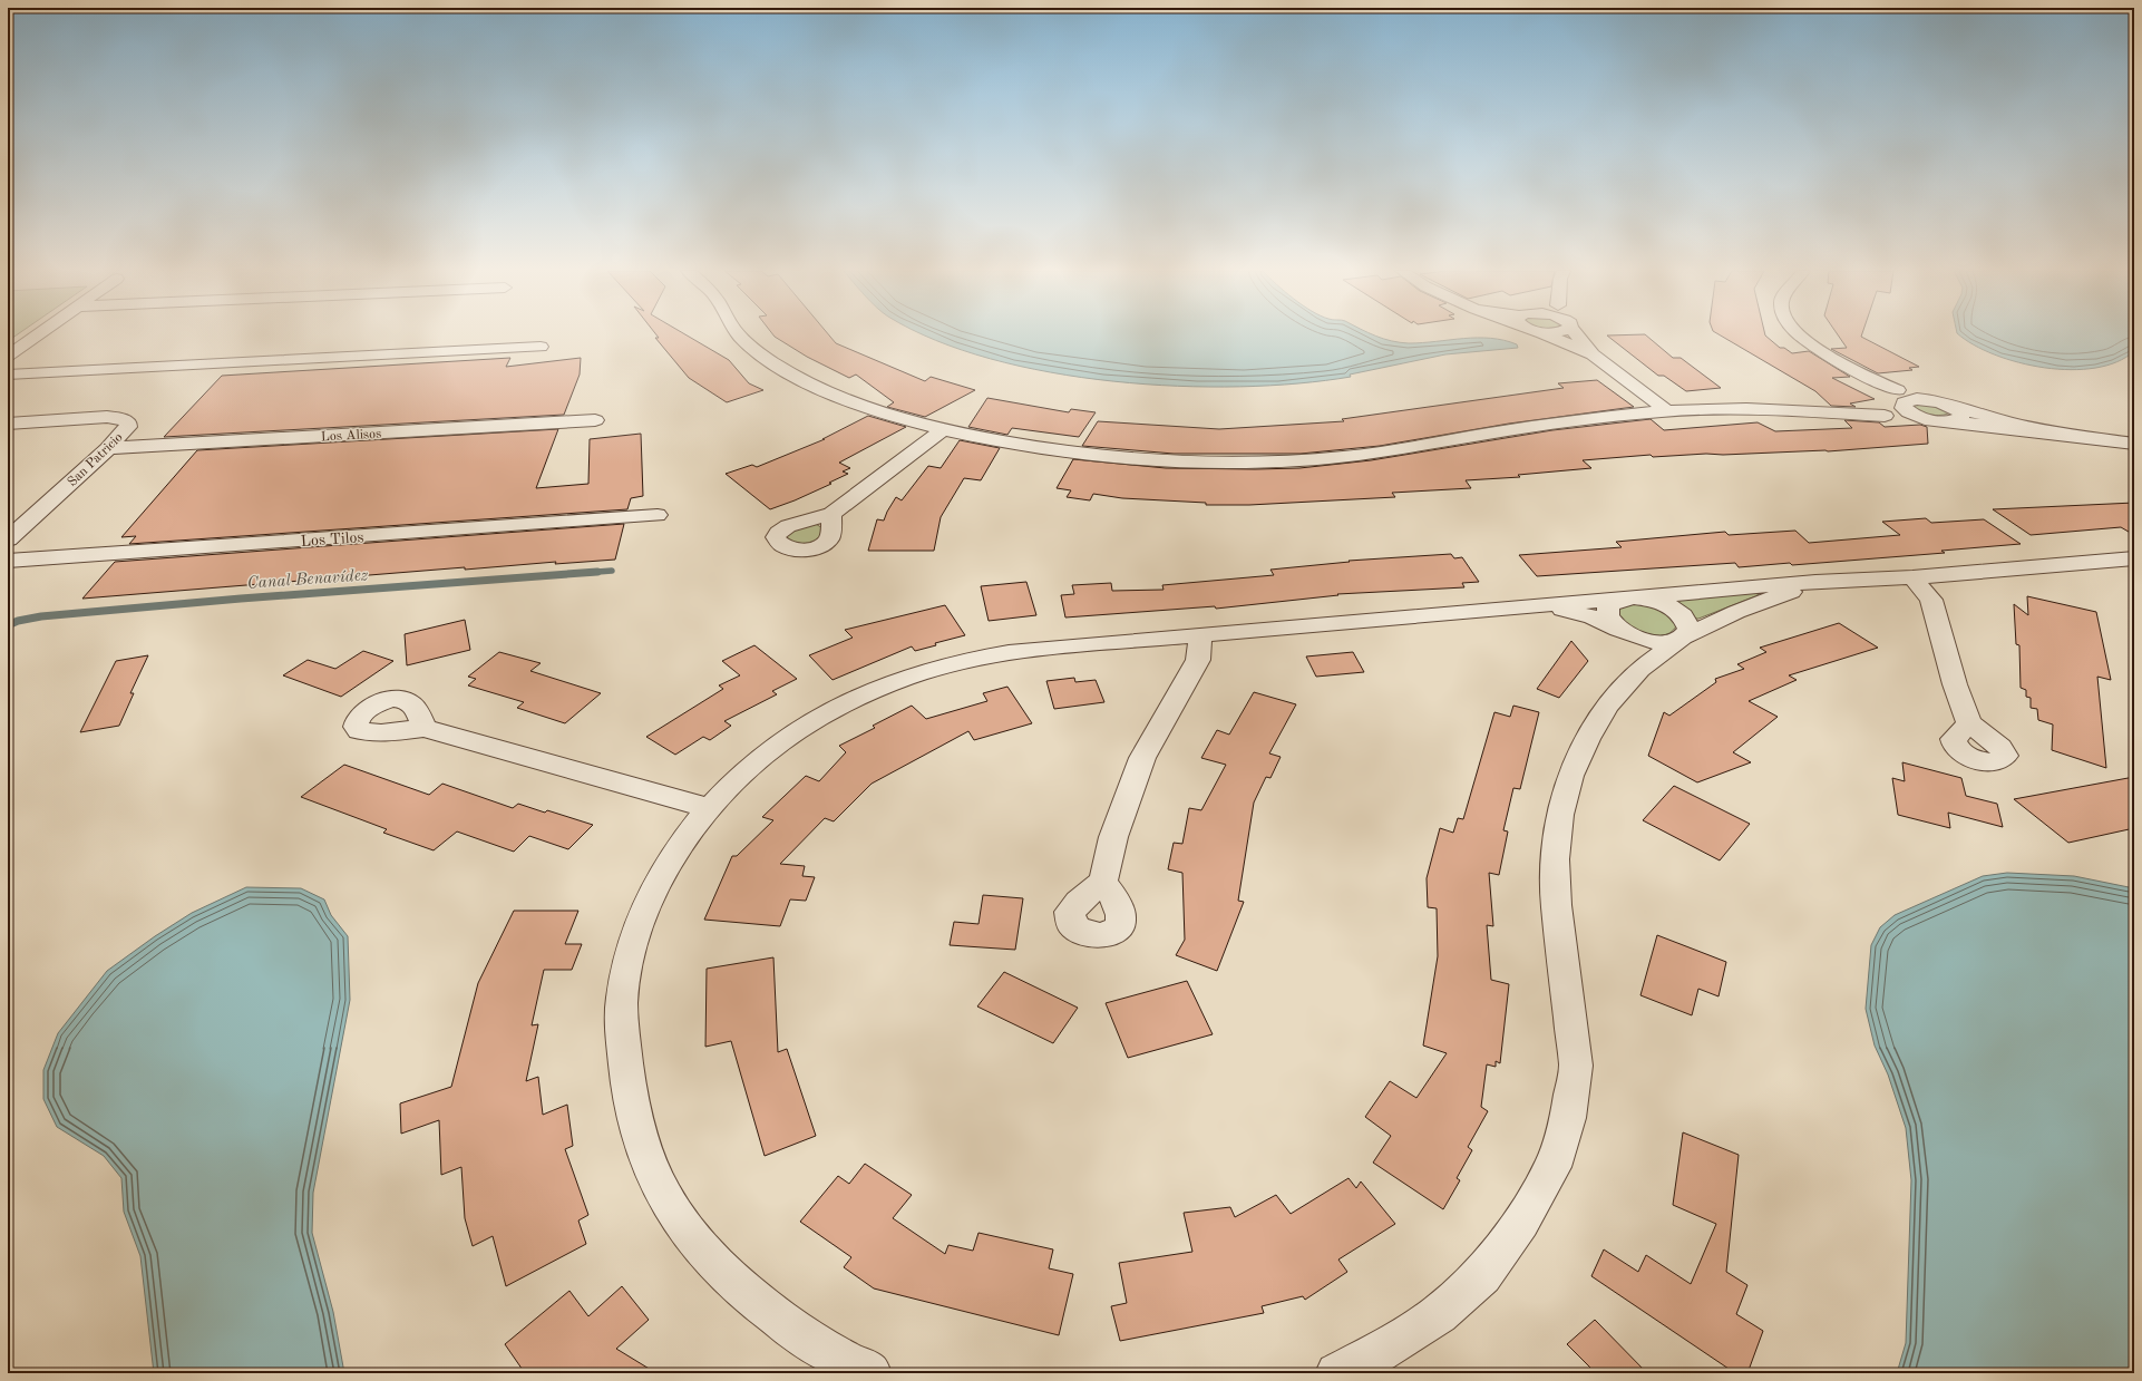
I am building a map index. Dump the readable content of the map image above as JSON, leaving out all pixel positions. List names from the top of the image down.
{
  "streets": {
    "street": ["Los Alisos", "San Patricio", "Los Tilos"]
  },
  "crossings": [
    ["Los Alisos", "San Patricio"]
  ],
  "water": ["Canal Benavídez"]
}
